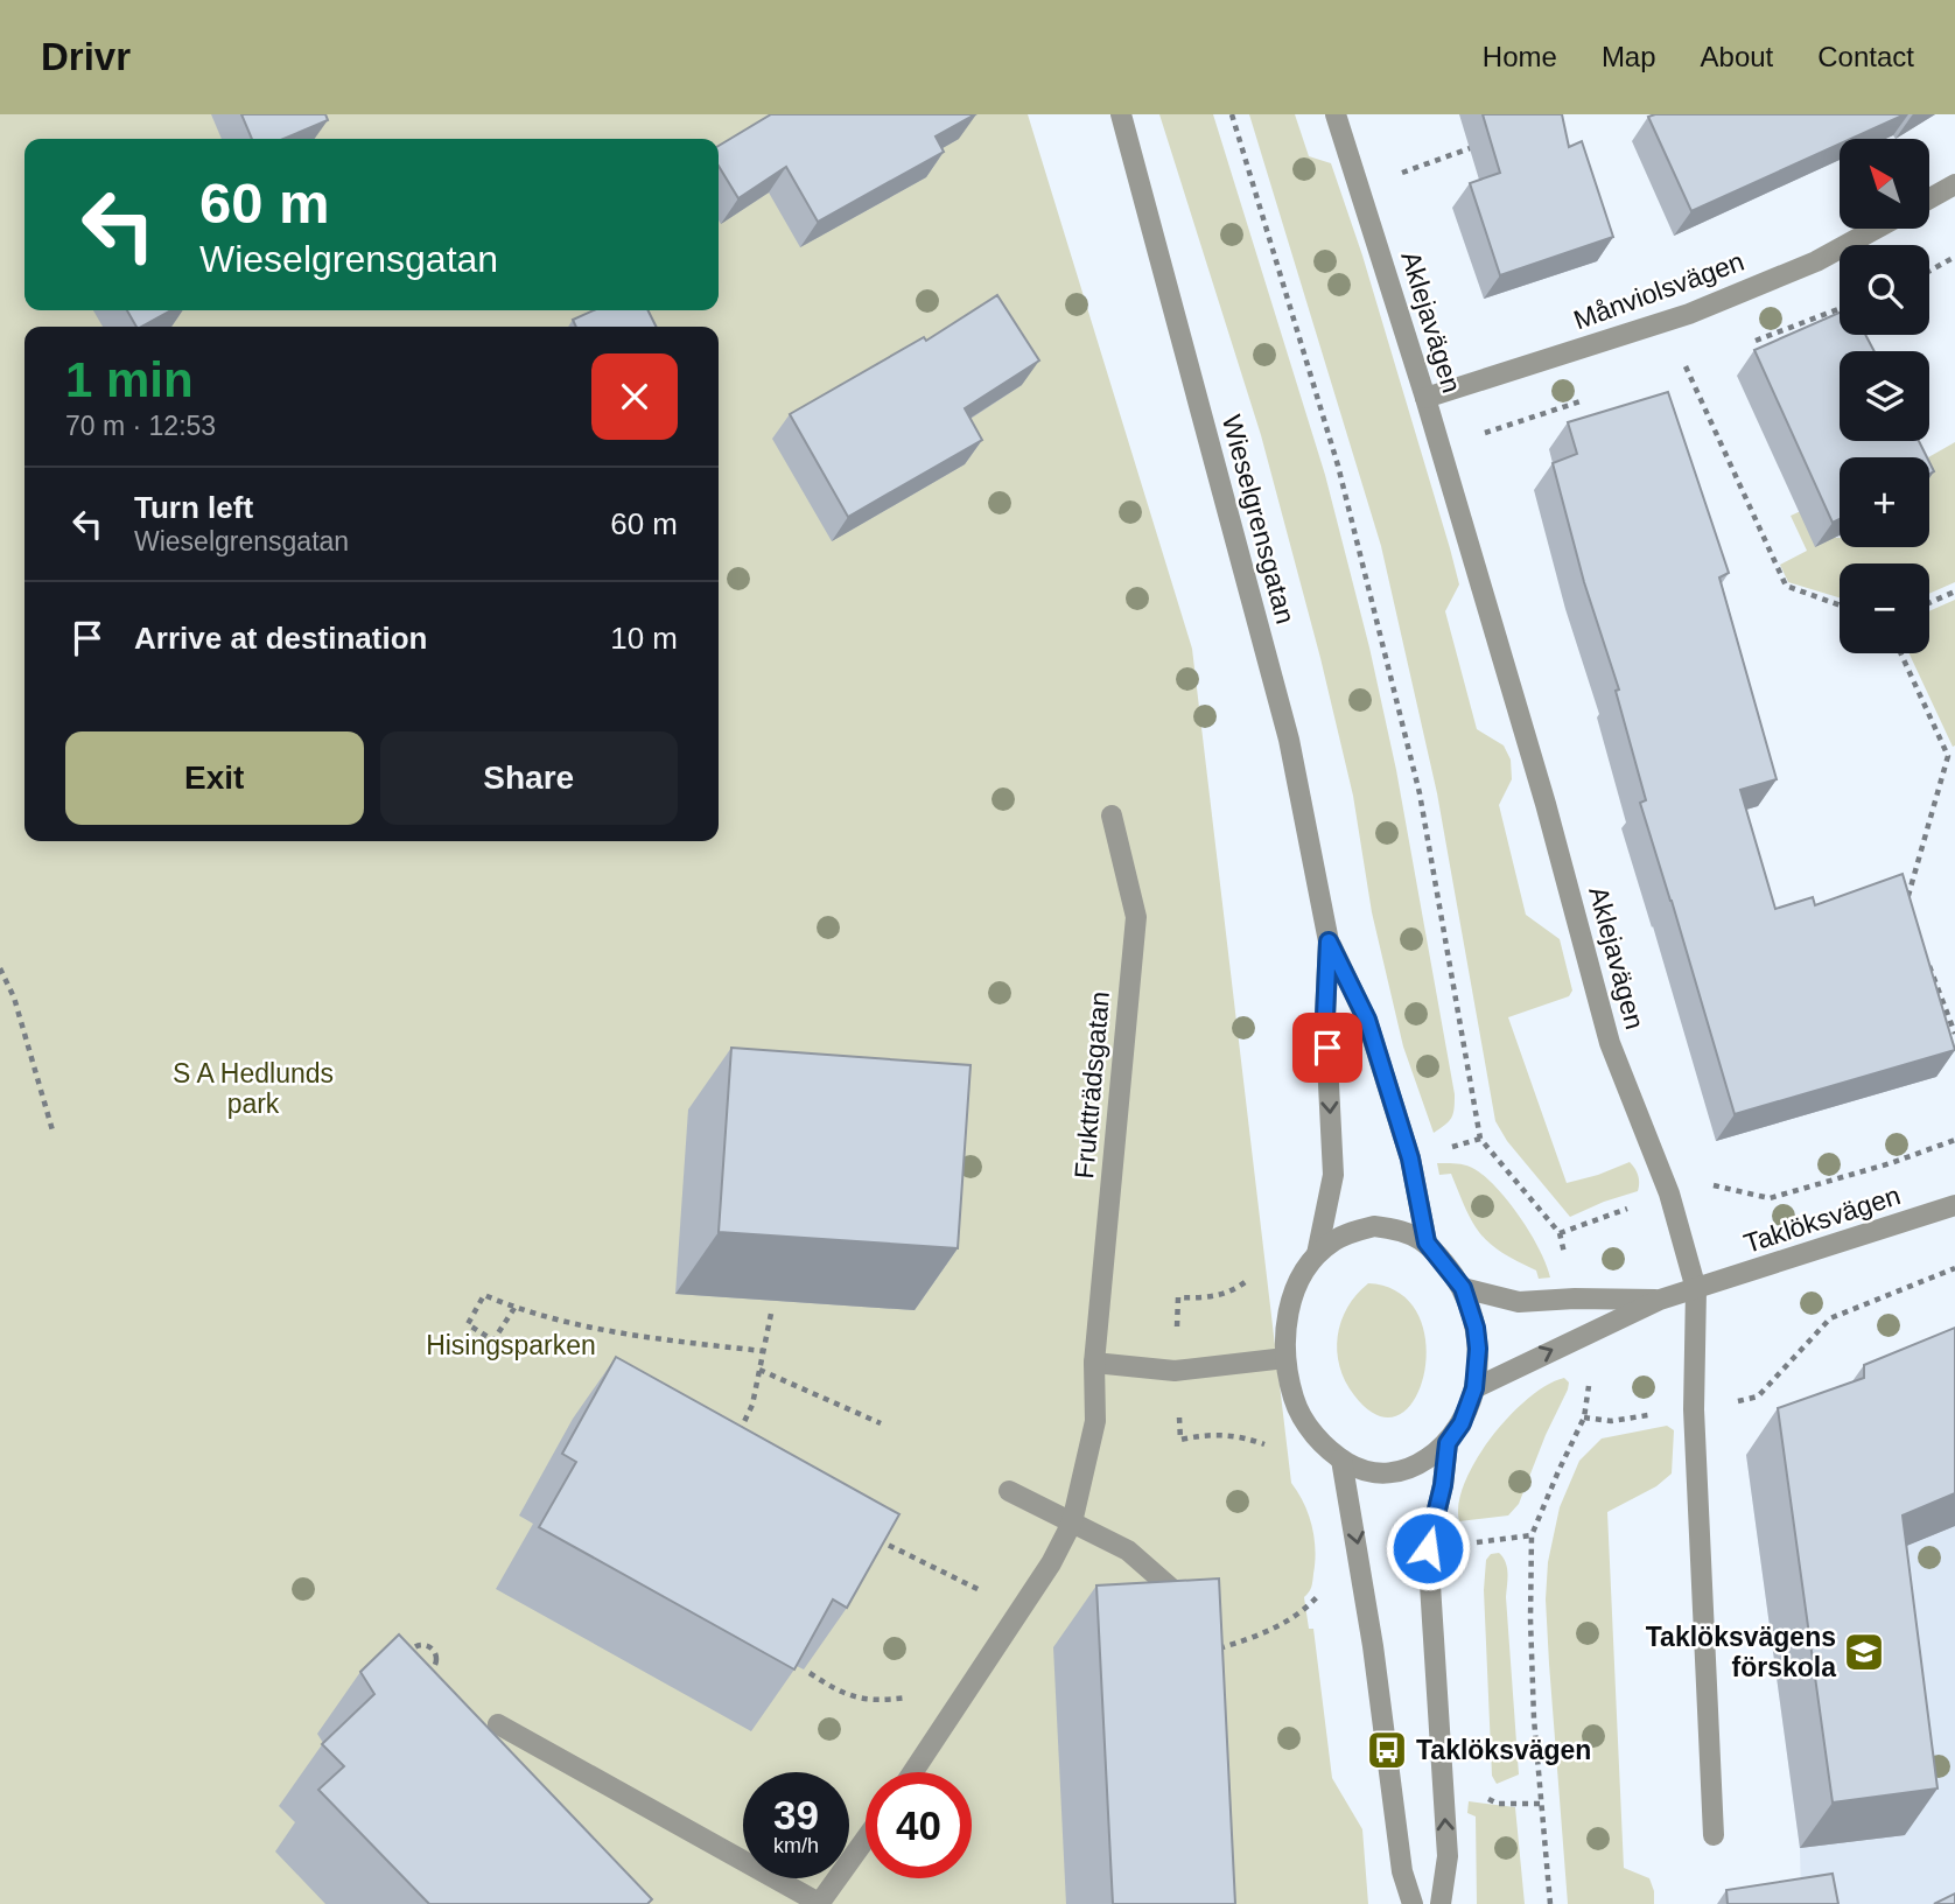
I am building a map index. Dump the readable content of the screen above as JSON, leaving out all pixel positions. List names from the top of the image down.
{
  "streets": {
    "street": [
      "Månviolsvägen",
      "Aklejavägen",
      "Wieselgrensgatan",
      "Fruktträdsgatan",
      "Taklöksvägen"
    ]
  },
  "crossings": [
    ["Månviolsvägen", "Aklejavägen"],
    ["Aklejavägen", "Taklöksvägen"],
    ["Wieselgrensgatan", "Taklöksvägen"]
  ],
  "parks": ["S A Hedlunds park", "Hisingsparken"],
  "places": {
    "school or university": ["Taklöksvägens förskola"],
    "bus stop": ["Taklöksvägen"]
  },
  "north": "top left",
  "page": {
    "header": "Drivr",
    "nav": [
      "Home",
      "Map",
      "About",
      "Contact"
    ],
    "map_buttons": ["+", "−"],
    "turn": ["60 m", "Wieselgrensgatan"],
    "heading": ["1 min", "70 m · 12:53"],
    "list": [
      {
        "name": "Turn left",
        "note": "Wieselgrensgatan",
        "value": "60 m"
      },
      {
        "name": "Arrive at destination",
        "value": "10 m"
      }
    ],
    "buttons": ["Exit", "Share"],
    "speed": "39 km/h",
    "limit": "40"
  }
}
